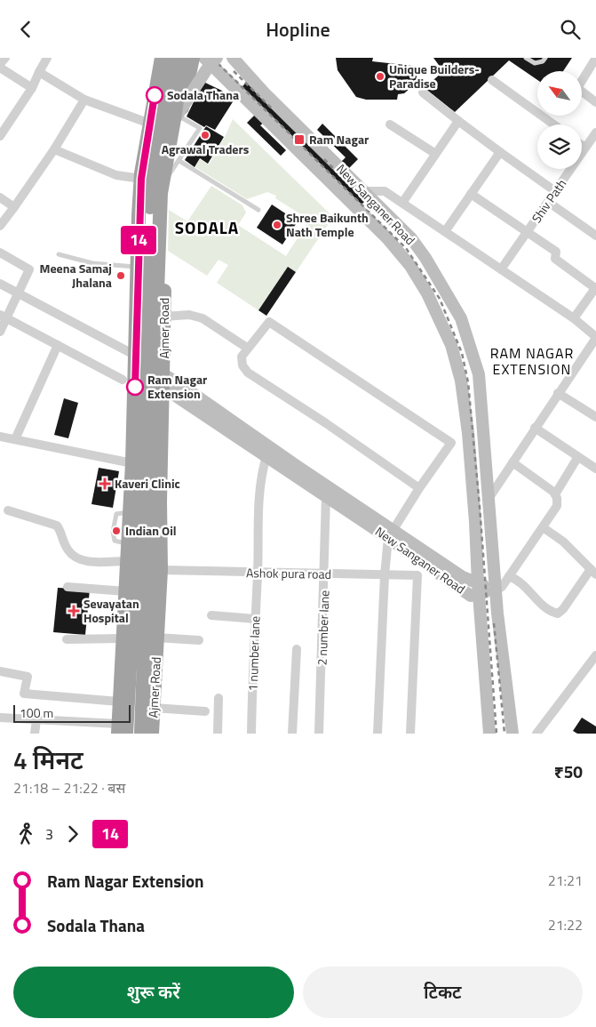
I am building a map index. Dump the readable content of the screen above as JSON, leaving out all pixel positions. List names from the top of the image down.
{
  "streets": {
    "highway": ["Ajmer Road"],
    "main road": ["New Sanganer Road"],
    "street": [
      "Shiv Path",
      "Ashok pura road",
      "2 number lane",
      "1 number lane"
    ]
  },
  "crossings": [
    ["New Sanganer Road", "Ajmer Road"],
    ["New Sanganer Road", "2 number lane"],
    ["New Sanganer Road", "1 number lane"],
    ["Ajmer Road", "Ashok pura road"],
    ["Ashok pura road", "2 number lane"],
    ["Ashok pura road", "1 number lane"]
  ],
  "districts": ["SODALA", "RAM NAGAR EXTENSION"],
  "places": {
    "other": [
      "Unique Builders- Paradise",
      "Sodala Thana",
      "Agrawal Traders",
      "Shree Baikunth Nath Temple",
      "Meena Samaj Jhalana",
      "Ram Nagar Extension",
      "Indian Oil"
    ],
    "transit": ["Ram Nagar"],
    "health": ["Kaveri Clinic", "Sevayatan Hospital"]
  },
  "lines": ["bus line 14"],
  "scale_bar": "100 m",
  "north": "top left",
  "page": {
    "header": "Hopline",
    "on_map": "14",
    "scale": "100 m",
    "heading": ["4 मिनट", "21:18 – 21:22 · बस", "₹50"],
    "legs": ["3", "14"],
    "list": [
      {
        "name": "Ram Nagar Extension",
        "value": "21:21"
      },
      {
        "name": "Sodala Thana",
        "value": "21:22"
      }
    ],
    "buttons": ["शुरू करें", "टिकट"]
  }
}
